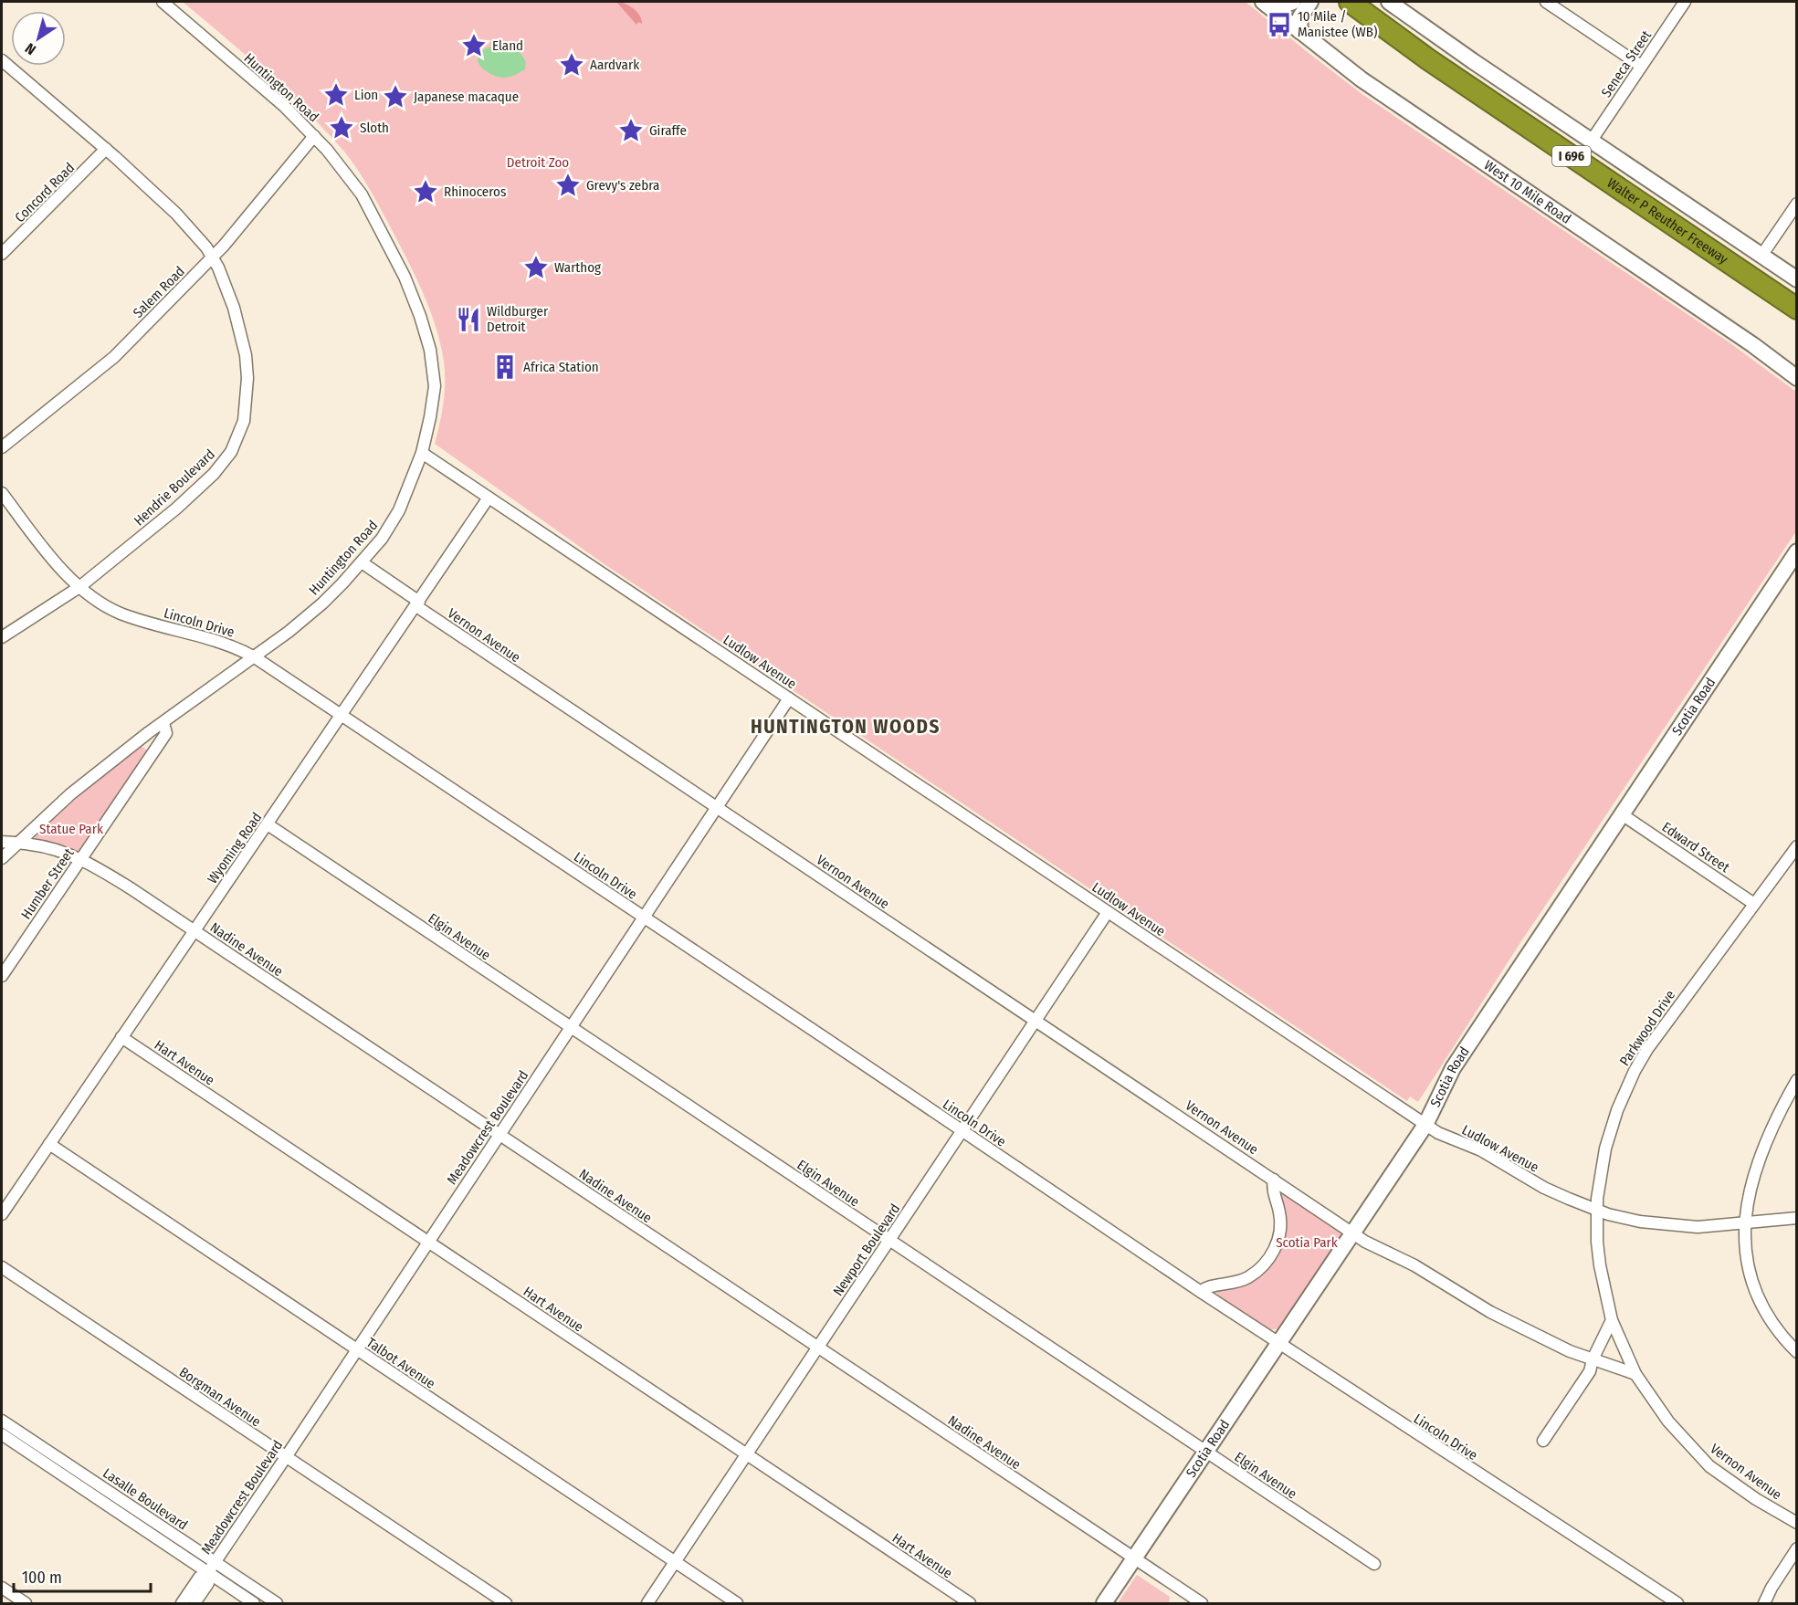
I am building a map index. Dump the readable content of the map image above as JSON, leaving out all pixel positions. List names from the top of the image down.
{
  "streets": {
    "highway": ["I 696", "Walter P Reuther Freeway"],
    "street": [
      "Seneca Street",
      "Huntington Road",
      "Concord Road",
      "West 10 Mile Road",
      "Salem Road",
      "Hendrie Boulevard",
      "Lincoln Drive",
      "Vernon Avenue",
      "Ludlow Avenue",
      "Scotia Road",
      "Edward Street",
      "Wyoming Road",
      "Humber Street",
      "Elgin Avenue",
      "Nadine Avenue",
      "Parkwood Drive",
      "Hart Avenue",
      "Meadowcrest Boulevard",
      "Newport Boulevard",
      "Talbot Avenue",
      "Borgman Avenue",
      "Lasalle Boulevard"
    ]
  },
  "crossings": [
    ["Huntington Road", "Salem Road"],
    ["Huntington Road", "Lincoln Drive"],
    ["Huntington Road", "Vernon Avenue"],
    ["Huntington Road", "Ludlow Avenue"],
    ["Huntington Road", "Humber Street"],
    ["Huntington Road", "Nadine Avenue"],
    ["Concord Road", "Hendrie Boulevard"],
    ["Salem Road", "Hendrie Boulevard"],
    ["Hendrie Boulevard", "Lincoln Drive"],
    ["Lincoln Drive", "Scotia Road"],
    ["Lincoln Drive", "Wyoming Road"],
    ["Lincoln Drive", "Meadowcrest Boulevard"],
    ["Lincoln Drive", "Newport Boulevard"],
    ["Vernon Avenue", "Scotia Road"],
    ["Vernon Avenue", "Wyoming Road"],
    ["Vernon Avenue", "Parkwood Drive"],
    ["Vernon Avenue", "Meadowcrest Boulevard"],
    ["Vernon Avenue", "Newport Boulevard"],
    ["Ludlow Avenue", "Scotia Road"],
    ["Ludlow Avenue", "Wyoming Road"],
    ["Ludlow Avenue", "Parkwood Drive"],
    ["Ludlow Avenue", "Meadowcrest Boulevard"],
    ["Ludlow Avenue", "Newport Boulevard"],
    ["Scotia Road", "Edward Street"],
    ["Scotia Road", "Elgin Avenue"],
    ["Scotia Road", "Nadine Avenue"],
    ["Edward Street", "Parkwood Drive"],
    ["Wyoming Road", "Elgin Avenue"],
    ["Wyoming Road", "Nadine Avenue"],
    ["Wyoming Road", "Hart Avenue"],
    ["Wyoming Road", "Talbot Avenue"],
    ["Humber Street", "Nadine Avenue"],
    ["Elgin Avenue", "Meadowcrest Boulevard"],
    ["Elgin Avenue", "Newport Boulevard"],
    ["Nadine Avenue", "Meadowcrest Boulevard"],
    ["Nadine Avenue", "Newport Boulevard"],
    ["Hart Avenue", "Meadowcrest Boulevard"],
    ["Hart Avenue", "Newport Boulevard"],
    ["Meadowcrest Boulevard", "Talbot Avenue"],
    ["Meadowcrest Boulevard", "Borgman Avenue"],
    ["Meadowcrest Boulevard", "Lasalle Boulevard"],
    ["Newport Boulevard", "Talbot Avenue"]
  ],
  "districts": ["HUNTINGTON WOODS"],
  "parks": ["Detroit Zoo", "Statue Park", "Scotia Park"],
  "places": {
    "bus stop": ["10 Mile / Manistee (WB)"],
    "place": [
      "Eland",
      "Aardvark",
      "Lion",
      "Japanese macaque",
      "Sloth",
      "Giraffe",
      "Grevy's zebra",
      "Rhinoceros",
      "Warthog"
    ],
    "restaurant": ["Wildburger Detroit"],
    "building": ["Africa Station"]
  },
  "scale_bar": "100 m",
  "north": "bottom left"
}
